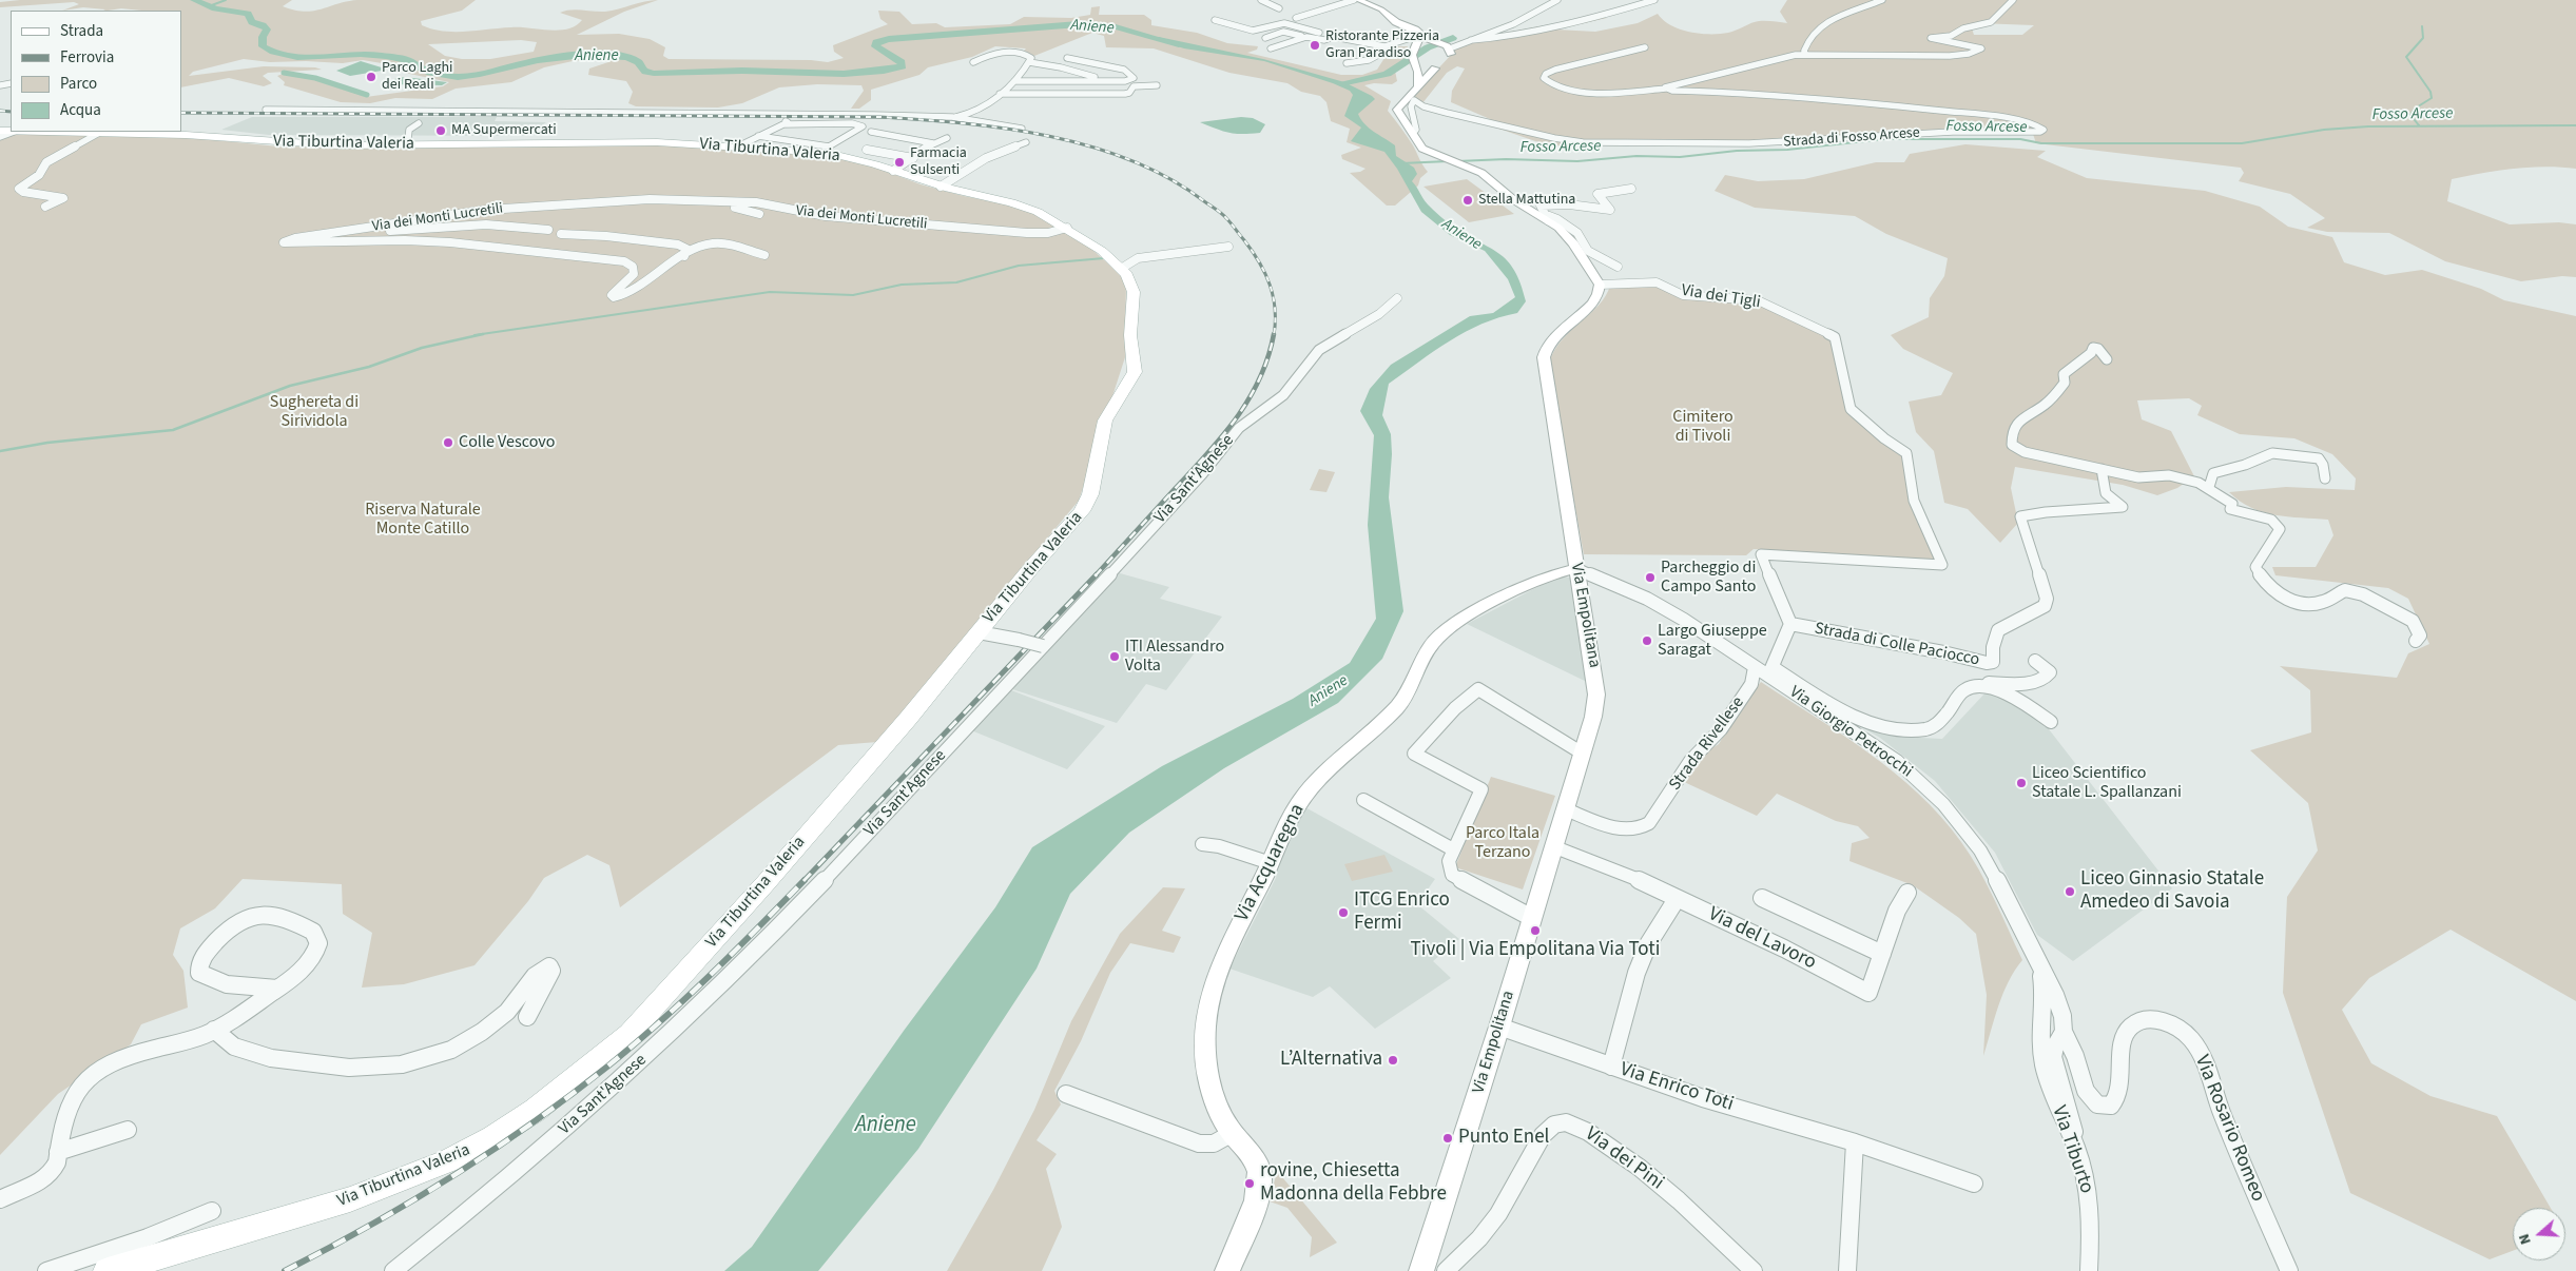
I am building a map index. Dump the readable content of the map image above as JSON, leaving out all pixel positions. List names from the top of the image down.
{
  "streets": {
    "main road": ["Via Tiburtina Valeria", "Via Empolitana", "Via Acquaregna"],
    "street": [
      "Strada di Fosso Arcese",
      "Via dei Monti Lucretili",
      "Via dei Tigli",
      "Via Sant'Agnese",
      "Strada di Colle Paciocco",
      "Via Giorgio Petrocchi",
      "Strada Rivellese",
      "Via del Lavoro",
      "Via Enrico Toti",
      "Via Rosario Romeo",
      "Via Tiburto",
      "Via dei Pini"
    ]
  },
  "crossings": [
    ["Via Tiburtina Valeria", "Via dei Monti Lucretili"],
    ["Via dei Tigli", "Via Empolitana"],
    ["Via dei Tigli", "Strada di Colle Paciocco"],
    ["Via Empolitana", "Via Giorgio Petrocchi"],
    ["Via Empolitana", "Strada Rivellese"],
    ["Via Empolitana", "Via Acquaregna"],
    ["Via Empolitana", "Via del Lavoro"],
    ["Via Empolitana", "Via Enrico Toti"],
    ["Via Giorgio Petrocchi", "Strada Rivellese"],
    ["Via Giorgio Petrocchi", "Via Acquaregna"],
    ["Via Giorgio Petrocchi", "Via Rosario Romeo"],
    ["Via Giorgio Petrocchi", "Via Tiburto"]
  ],
  "water": ["Aniene", "Fosso Arcese"],
  "parks": [
    "Sughereta di Sirividola",
    "Cimitero di Tivoli",
    "Riserva Naturale Monte Catillo",
    "Parco Itala Terzano"
  ],
  "places": [
    "Ristorante Pizzeria Gran Paradiso",
    "Parco Laghi dei Reali",
    "MA Supermercati",
    "Farmacia Sulsenti",
    "Stella Mattutina",
    "Colle Vescovo",
    "Parcheggio di Campo Santo",
    "Largo Giuseppe Saragat",
    "ITI Alessandro Volta",
    "Liceo Scientifico Statale L. Spallanzani",
    "Liceo Ginnasio Statale Amedeo di Savoia",
    "ITCG Enrico Fermi",
    "Tivoli | Via Empolitana Via Toti",
    "L’Alternativa",
    "Punto Enel",
    "rovine, Chiesetta Madonna della Febbre"
  ],
  "legend": [
    "Strada",
    "Ferrovia",
    "Parco",
    "Acqua"
  ],
  "north": "left"
}
